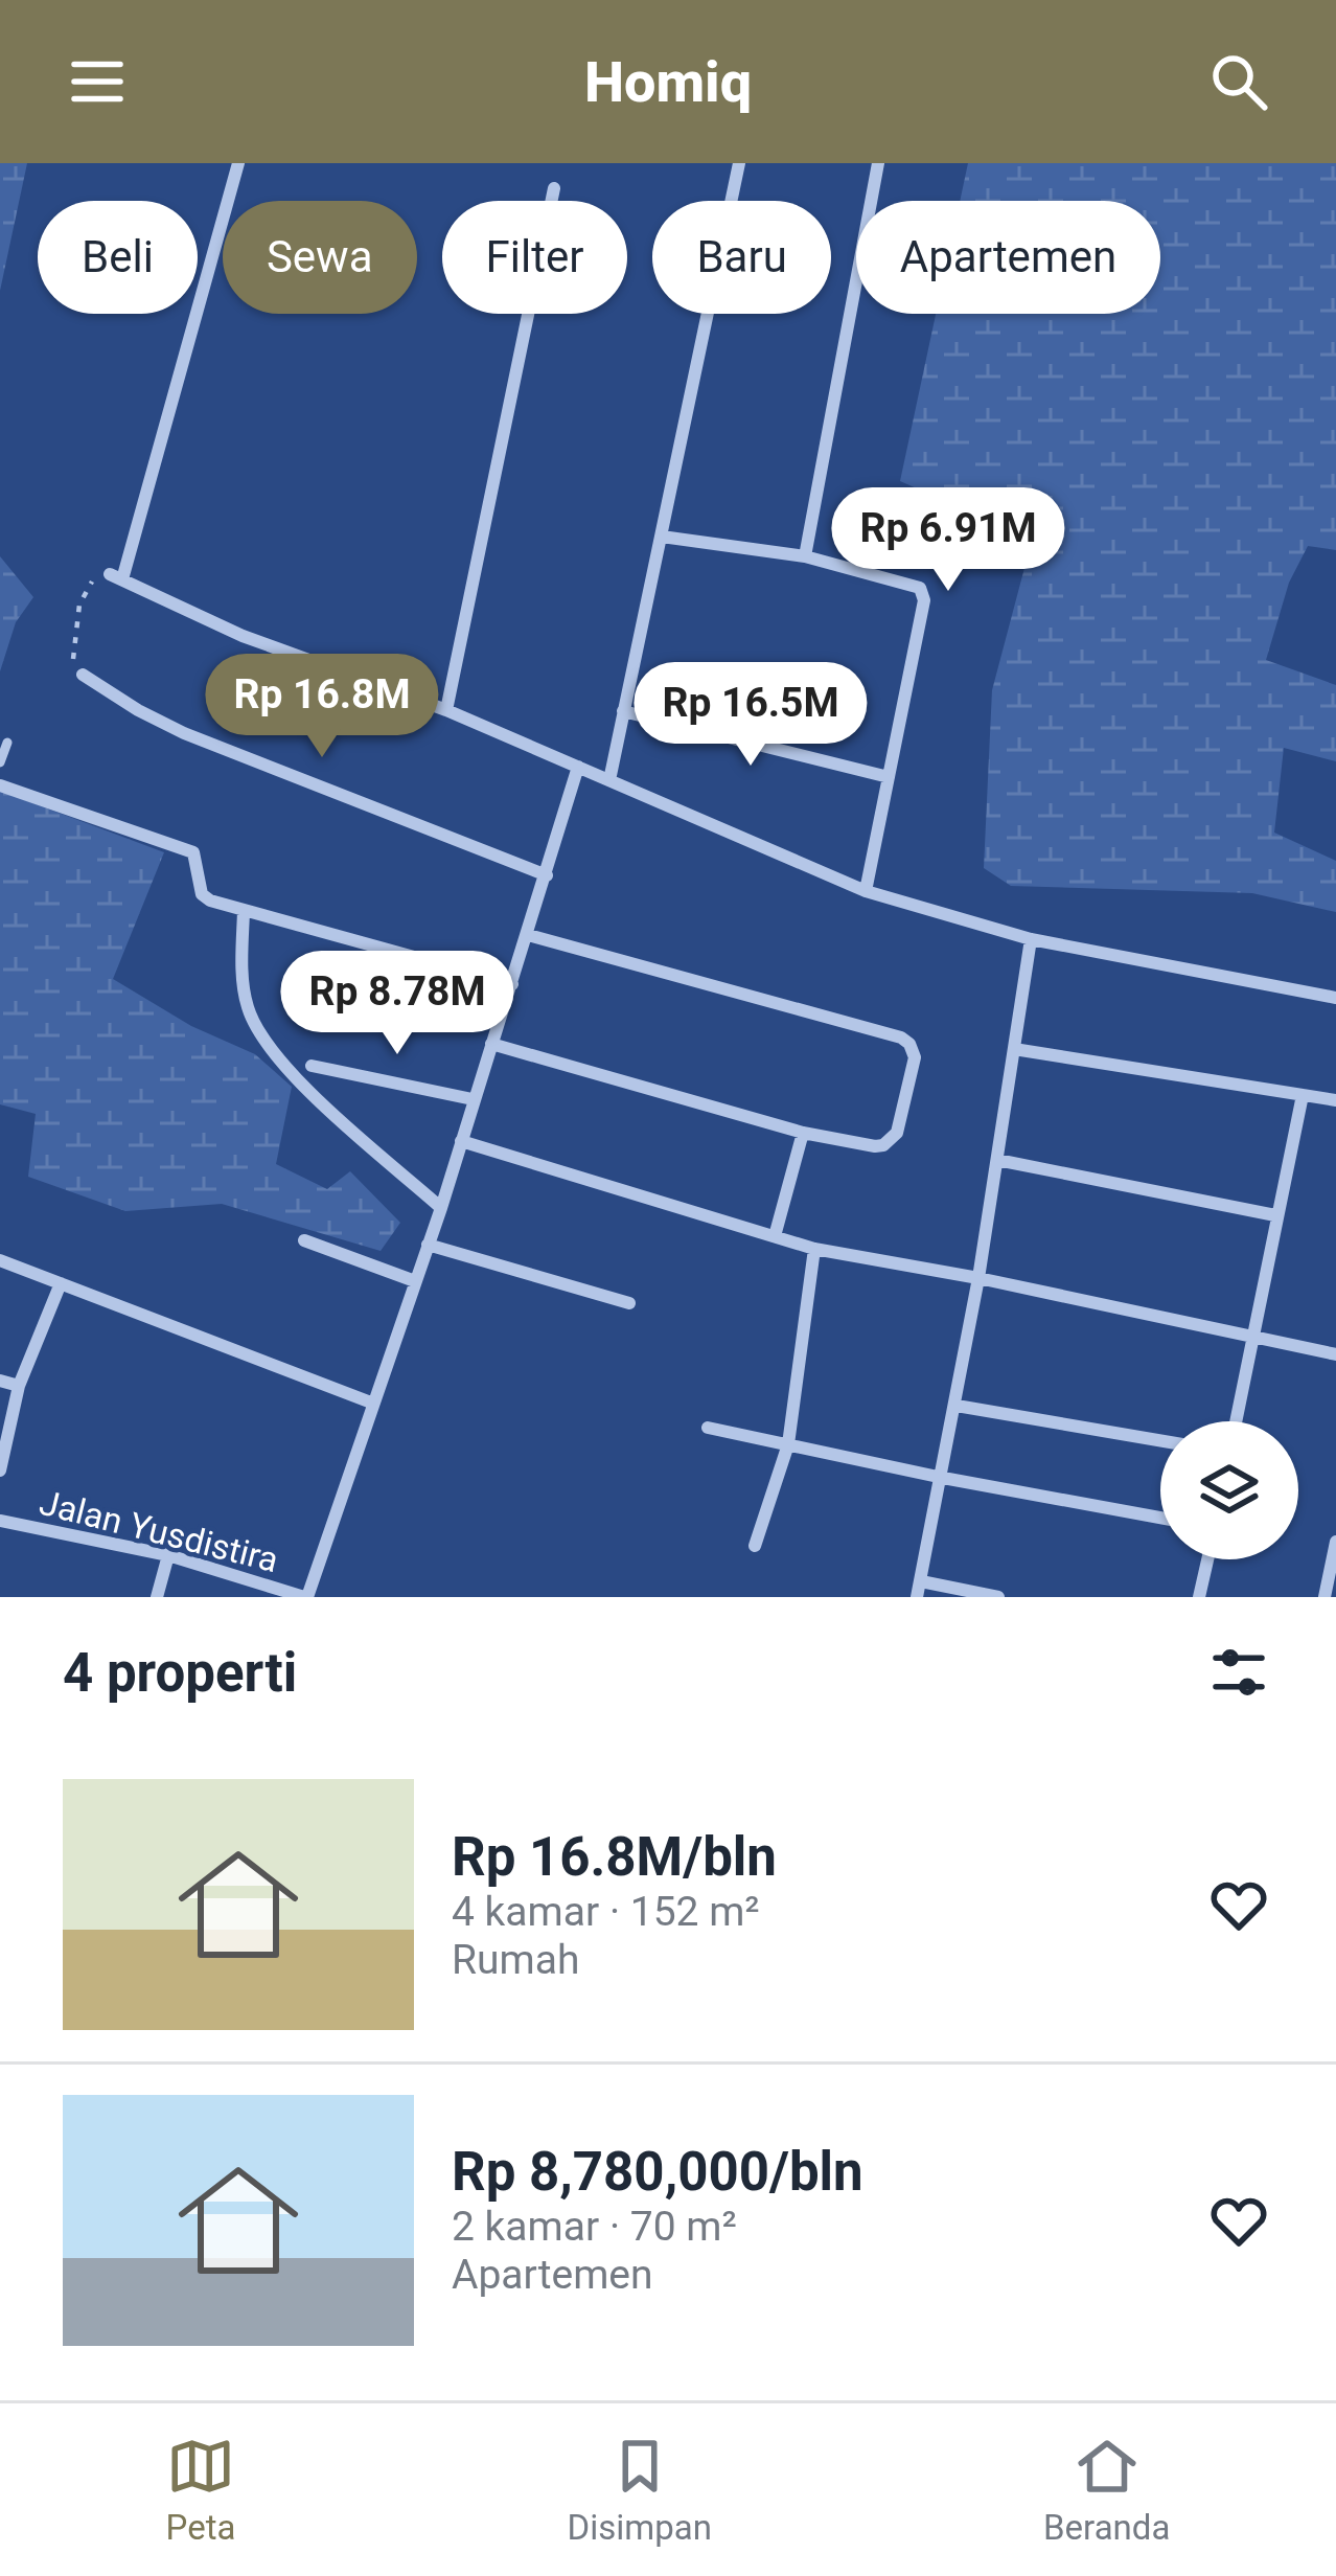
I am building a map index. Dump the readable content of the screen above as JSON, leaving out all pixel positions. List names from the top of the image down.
{
  "streets": {
    "street": ["Jalan Yusdistira"]
  },
  "page": {
    "header": "Homiq",
    "chip": [
      "Beli",
      "Sewa",
      "Filter",
      "Baru",
      "Apartemen"
    ],
    "price": [
      "Rp 6.91M",
      "Rp 16.8M",
      "Rp 16.5M",
      "Rp 8.78M"
    ],
    "heading": "4 properti",
    "list": [
      {
        "name": "Rp 16.8M/bln",
        "note": "4 kamar · 152 m² · Rumah"
      },
      {
        "name": "Rp 8,780,000/bln",
        "note": "2 kamar · 70 m² · Apartemen"
      }
    ],
    "tabs": ["Peta", "Disimpan", "Beranda"]
  }
}
